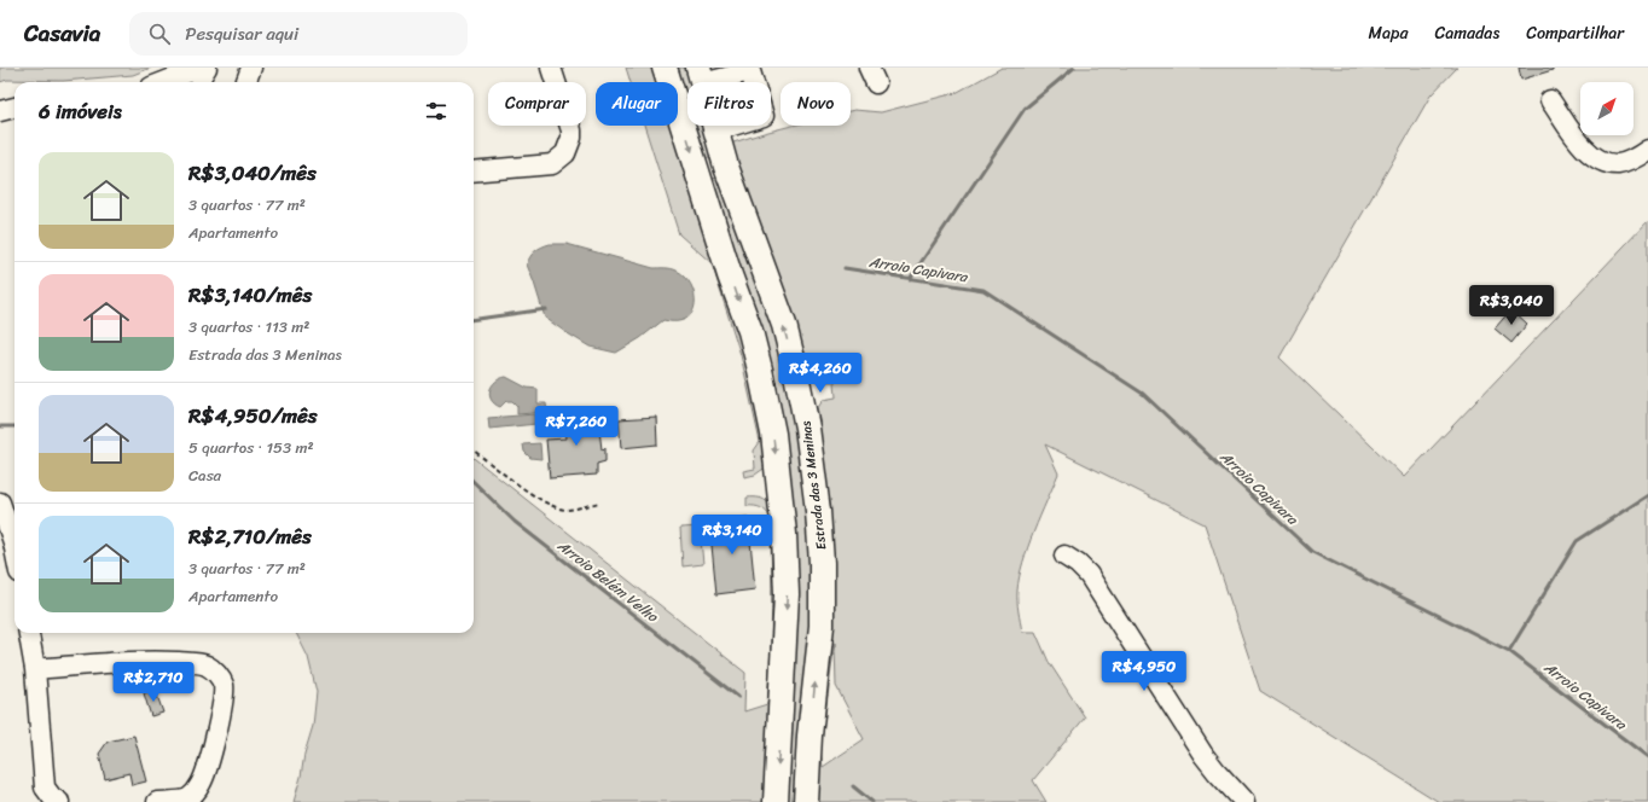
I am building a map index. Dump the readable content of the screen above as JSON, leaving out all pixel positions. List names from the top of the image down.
{
  "streets": {
    "main road": ["Estrada das 3 Meninas"]
  },
  "water": ["Arroio Capivara", "Arroio Belém Velho"],
  "north": "top right",
  "page": {
    "header": "Casavia",
    "search": "Pesquisar aqui",
    "nav": ["Mapa", "Camadas", "Compartilhar"],
    "chip": [
      "Comprar",
      "Alugar",
      "Filtros",
      "Novo"
    ],
    "heading": "6 imóveis",
    "list": [
      {
        "name": "R$3,040/mês",
        "note": "3 quartos · 77 m² · Apartamento"
      },
      {
        "name": "R$3,140/mês",
        "note": "3 quartos · 113 m² · Estrada das 3 Meninas"
      },
      {
        "name": "R$4,950/mês",
        "note": "5 quartos · 153 m² · Casa"
      },
      {
        "name": "R$2,710/mês",
        "note": "3 quartos · 77 m² · Apartamento"
      }
    ],
    "price": [
      "R$3,040",
      "R$4,260",
      "R$7,260",
      "R$3,140",
      "R$4,950",
      "R$2,710"
    ]
  }
}
